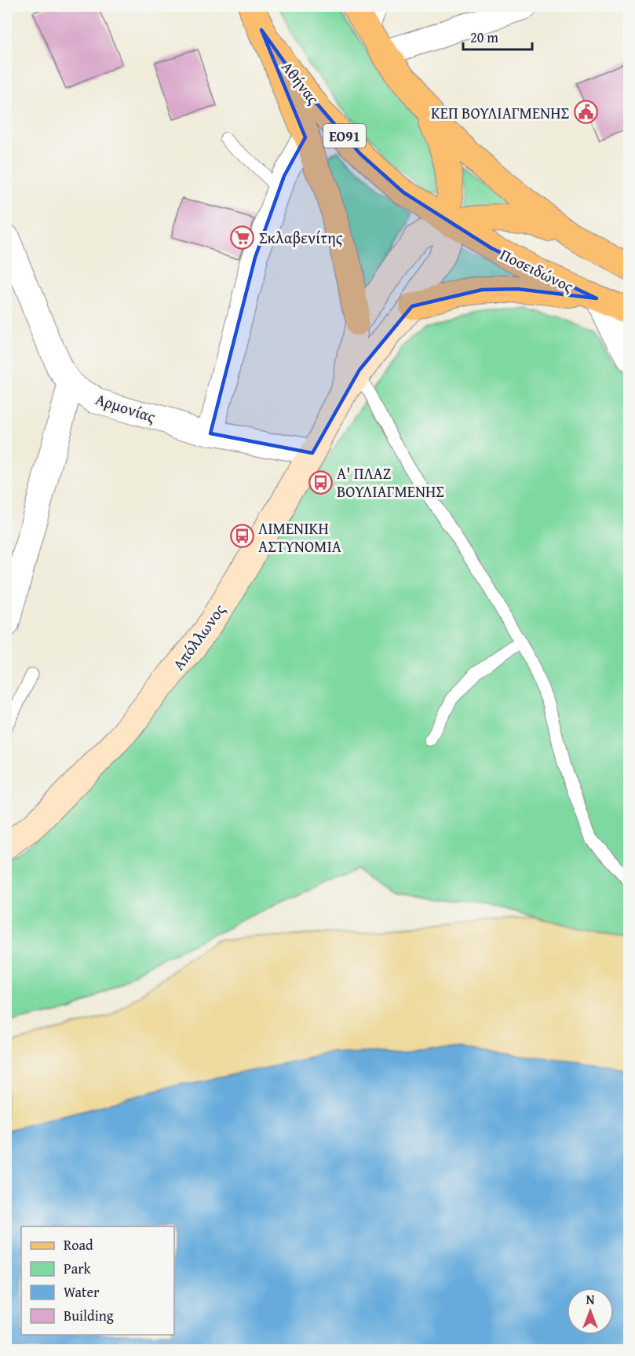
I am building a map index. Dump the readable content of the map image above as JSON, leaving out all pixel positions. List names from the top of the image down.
{
  "streets": {
    "main road": ["Αθήνας", "ΕΟ91", "Ποσειδώνος"],
    "street": ["Αρμονίας", "Απόλλωνος"]
  },
  "crossings": [
    ["Αθήνας", "Ποσειδώνος"],
    ["Αρμονίας", "Απόλλωνος"]
  ],
  "places": {
    "public building": ["ΚΕΠ ΒΟΥΛΙΑΓΜΕΝΗΣ"],
    "supermarket": ["Σκλαβενίτης"],
    "bus stop": ["Α' ΠΛΑΖ ΒΟΥΛΙΑΓΜΕΝΗΣ", "ΛΙΜΕΝΙΚΗ ΑΣΤΥΝΟΜΙΑ"]
  },
  "legend": [
    "Road",
    "Park",
    "Water",
    "Building"
  ],
  "scale_bar": "20 m",
  "north": "top"
}
